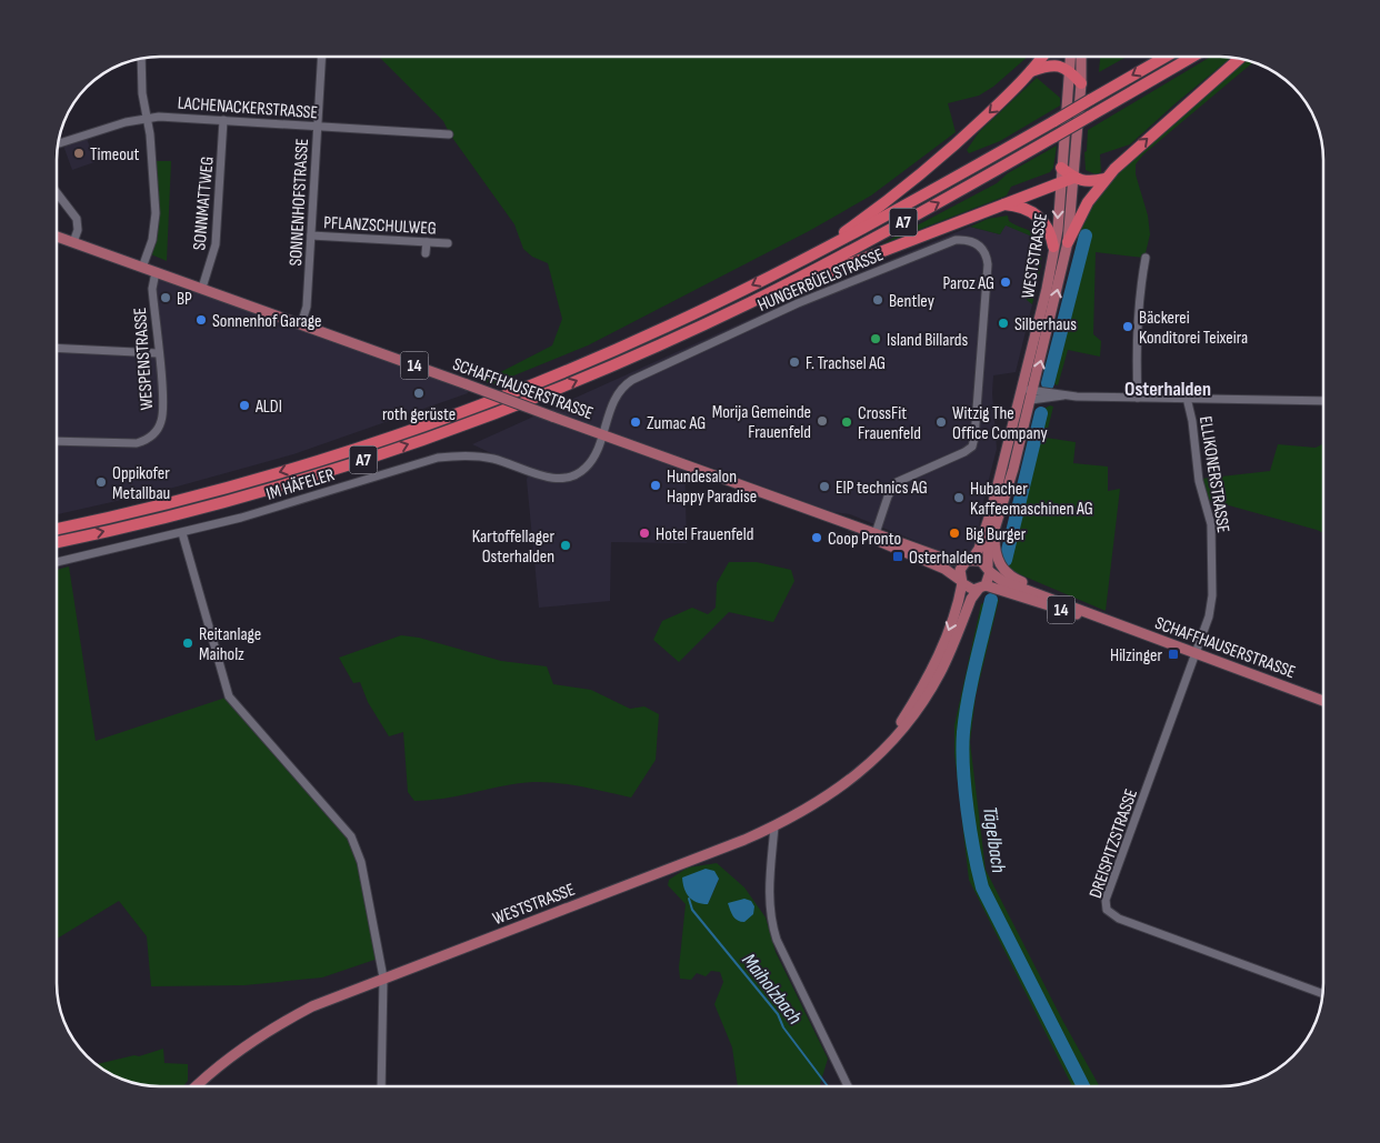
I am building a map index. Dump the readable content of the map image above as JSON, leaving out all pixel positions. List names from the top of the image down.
{
  "streets": {
    "highway": ["A7"],
    "main road": ["WESTSTRASSE", "14", "SCHAFFHAUSERSTRASSE"],
    "street": [
      "LACHENACKERSTRASSE",
      "SONNENHOFSTRASSE",
      "SONNMATTWEG",
      "PFLANZSCHULWEG",
      "HUNGERBÜELSTRASSE",
      "WESPENSTRASSE",
      "ELLIKONERSTRASSE",
      "IM HÄFELER",
      "DREISPITZSTRASSE"
    ]
  },
  "crossings": [
    ["LACHENACKERSTRASSE", "SONNENHOFSTRASSE"],
    ["LACHENACKERSTRASSE", "SONNMATTWEG"],
    ["SONNENHOFSTRASSE", "PFLANZSCHULWEG"],
    ["SONNENHOFSTRASSE", "SCHAFFHAUSERSTRASSE"],
    ["SONNMATTWEG", "SCHAFFHAUSERSTRASSE"],
    ["A7", "WESTSTRASSE"],
    ["WESTSTRASSE", "SCHAFFHAUSERSTRASSE"],
    ["WESTSTRASSE", "ELLIKONERSTRASSE"],
    ["HUNGERBÜELSTRASSE", "SCHAFFHAUSERSTRASSE"],
    ["HUNGERBÜELSTRASSE", "IM HÄFELER"],
    ["WESPENSTRASSE", "SCHAFFHAUSERSTRASSE"],
    ["SCHAFFHAUSERSTRASSE", "ELLIKONERSTRASSE"],
    ["SCHAFFHAUSERSTRASSE", "IM HÄFELER"],
    ["SCHAFFHAUSERSTRASSE", "DREISPITZSTRASSE"],
    ["ELLIKONERSTRASSE", "DREISPITZSTRASSE"]
  ],
  "districts": ["Osterhalden"],
  "water": ["Tägelbach", "Maiholzbach"],
  "places": {
    "other": [
      "Timeout",
      "Paroz AG",
      "BP",
      "Bentley",
      "Sonnenhof Garage",
      "Silberhaus",
      "Bäckerei Konditorei Teixeira",
      "Island Billards",
      "F. Trachsel AG",
      "roth gerüste",
      "ALDI",
      "Morija Gemeinde Frauenfeld",
      "Zumac AG",
      "CrossFit Frauenfeld",
      "Witzig The Office Company",
      "Oppikofer Metallbau",
      "Hundesalon Happy Paradise",
      "EIP technics AG",
      "Hubacher Kaffeemaschinen AG",
      "Hotel Frauenfeld",
      "Big Burger",
      "Coop Pronto",
      "Kartoffellager Osterhalden",
      "Reitanlage Maiholz"
    ],
    "transit": ["Osterhalden", "Hilzinger"]
  }
}
